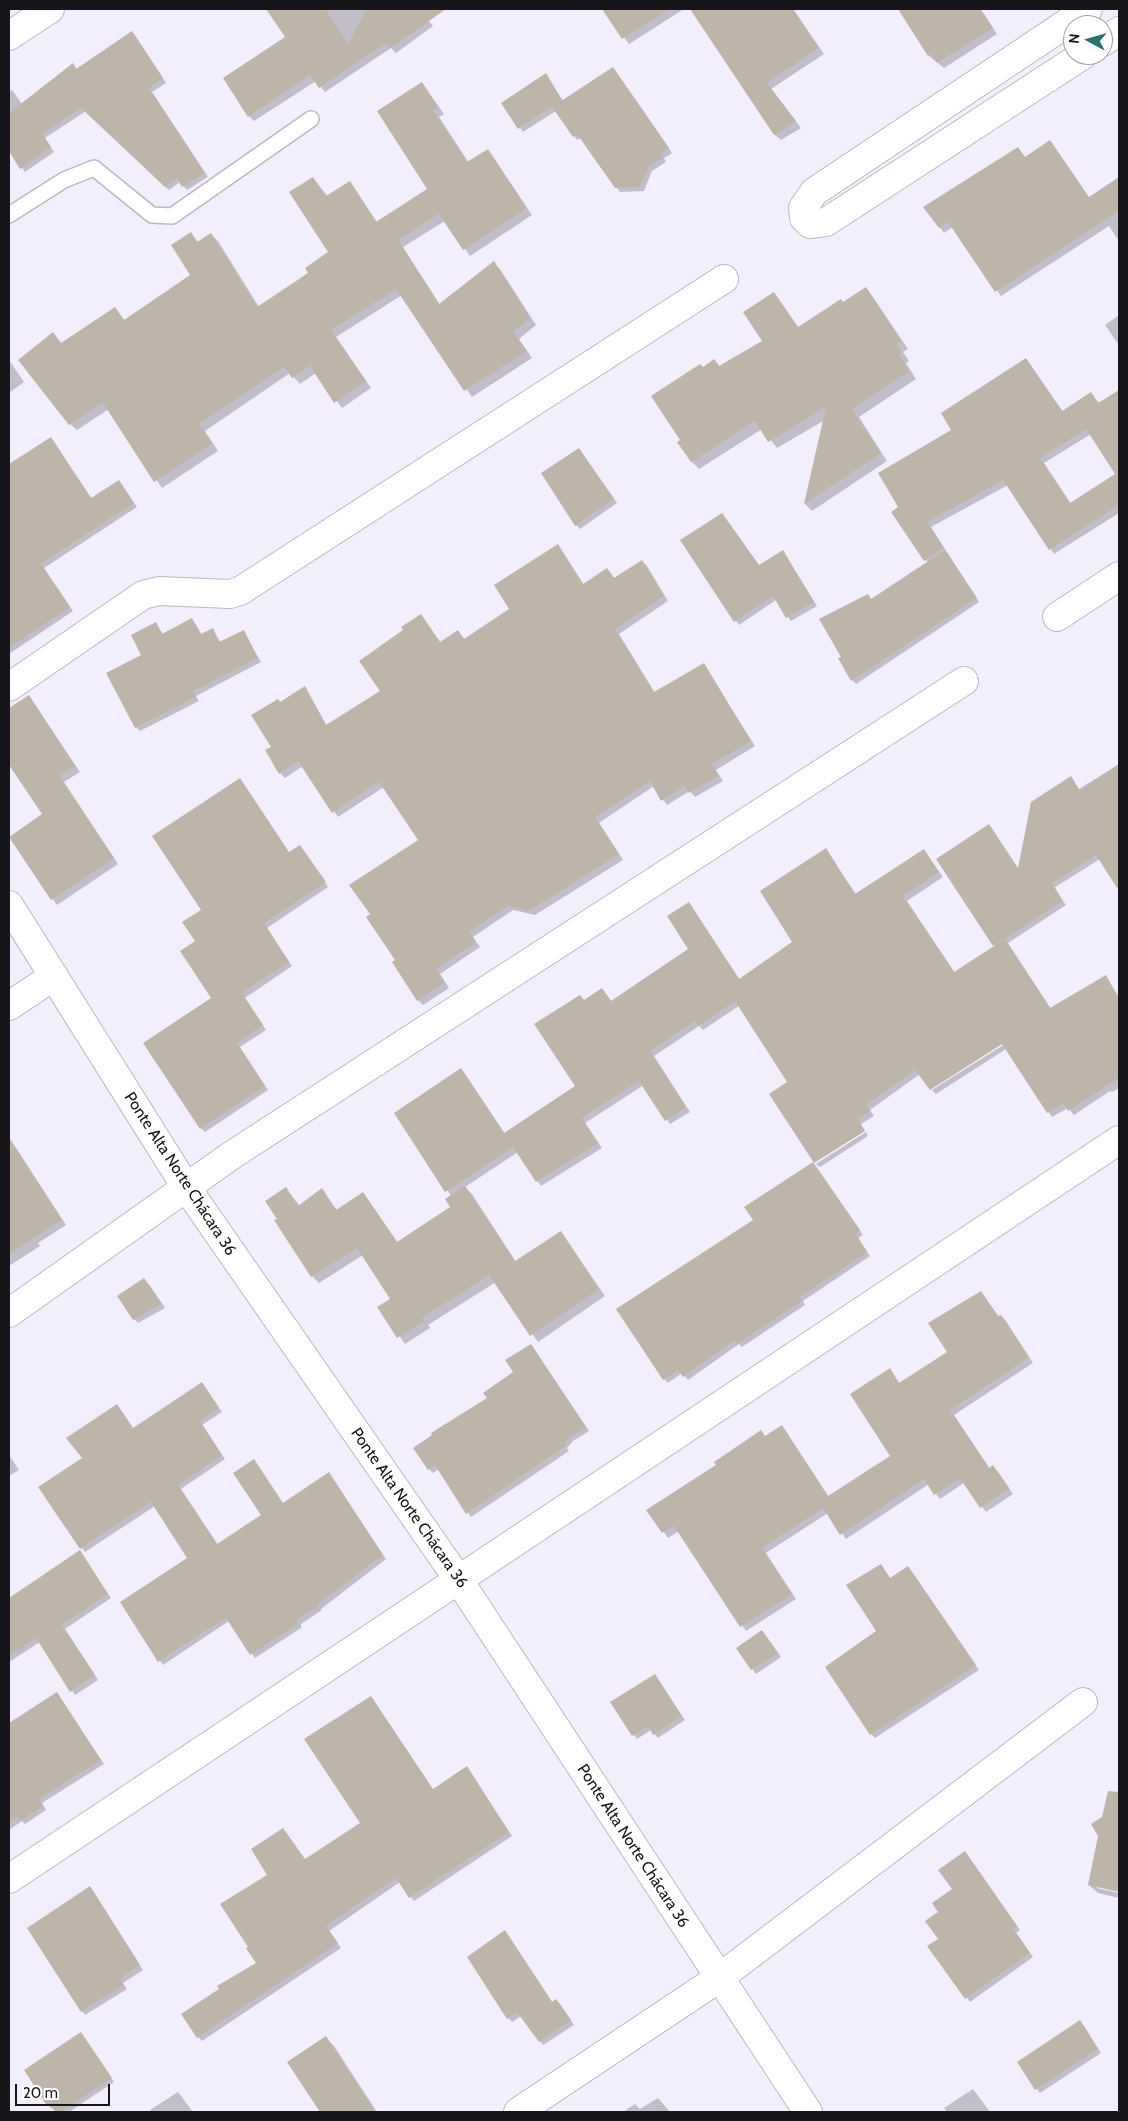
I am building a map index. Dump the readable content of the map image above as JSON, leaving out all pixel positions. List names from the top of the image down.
{
  "streets": {
    "street": ["Ponte Alta Norte Chácara 36"]
  },
  "scale_bar": "20 m",
  "north": "left"
}
